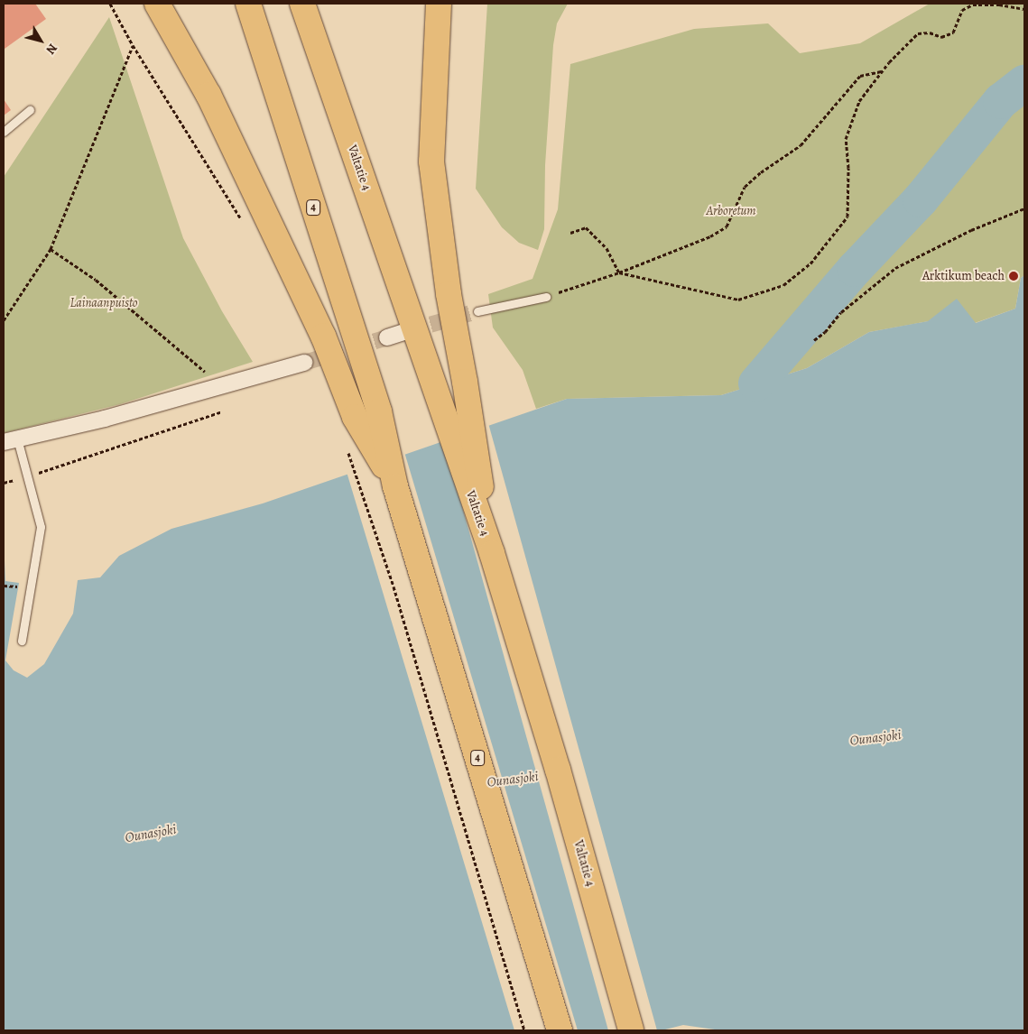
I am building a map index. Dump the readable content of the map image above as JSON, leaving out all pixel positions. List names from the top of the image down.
{
  "streets": {
    "highway": ["Valtatie 4", "4"]
  },
  "water": ["Ounasjoki"],
  "parks": ["Arboretum", "Lainaanpuisto"],
  "places": ["Arktikum beach"],
  "north": "bottom right"
}
